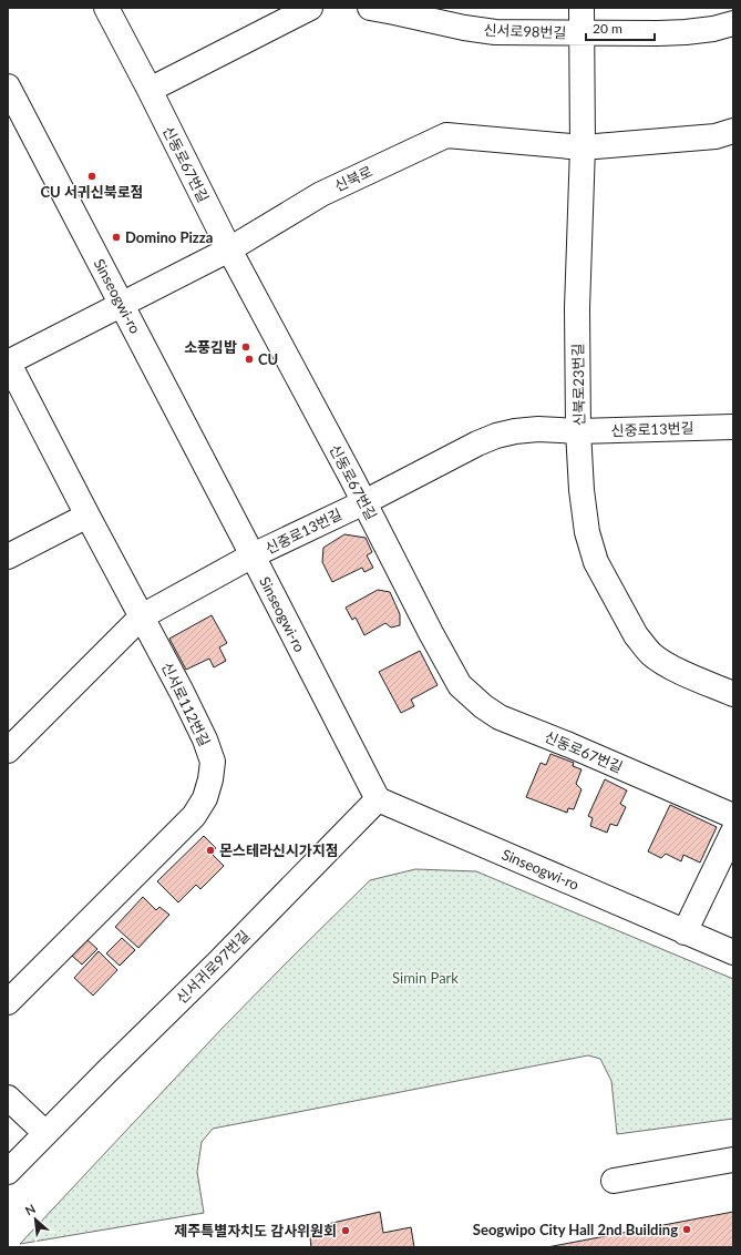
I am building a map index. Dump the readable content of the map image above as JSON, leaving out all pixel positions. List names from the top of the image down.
{
  "streets": {
    "street": [
      "신서로98번길",
      "신동로67번길",
      "신북로",
      "Sinseogwi-ro",
      "신북로23번길",
      "신중로13번길",
      "신서로112번길",
      "신서귀로97번길"
    ]
  },
  "crossings": [
    ["신서로98번길", "신북로23번길"],
    ["신동로67번길", "신북로"],
    ["신동로67번길", "신중로13번길"],
    ["신북로", "Sinseogwi-ro"],
    ["신북로", "신북로23번길"],
    ["신북로", "신서로112번길"],
    ["Sinseogwi-ro", "신중로13번길"],
    ["Sinseogwi-ro", "신서귀로97번길"],
    ["신북로23번길", "신중로13번길"],
    ["신중로13번길", "신서로112번길"]
  ],
  "parks": ["Simin Park"],
  "places": [
    "CU 서귀신북로점",
    "Domino Pizza",
    "소풍김밥",
    "CU",
    "몬스테라신시가지점",
    "Seogwipo City Hall 2nd Building",
    "제주특별자치도 감사위원회"
  ],
  "scale_bar": "20 m",
  "north": "top left"
}
